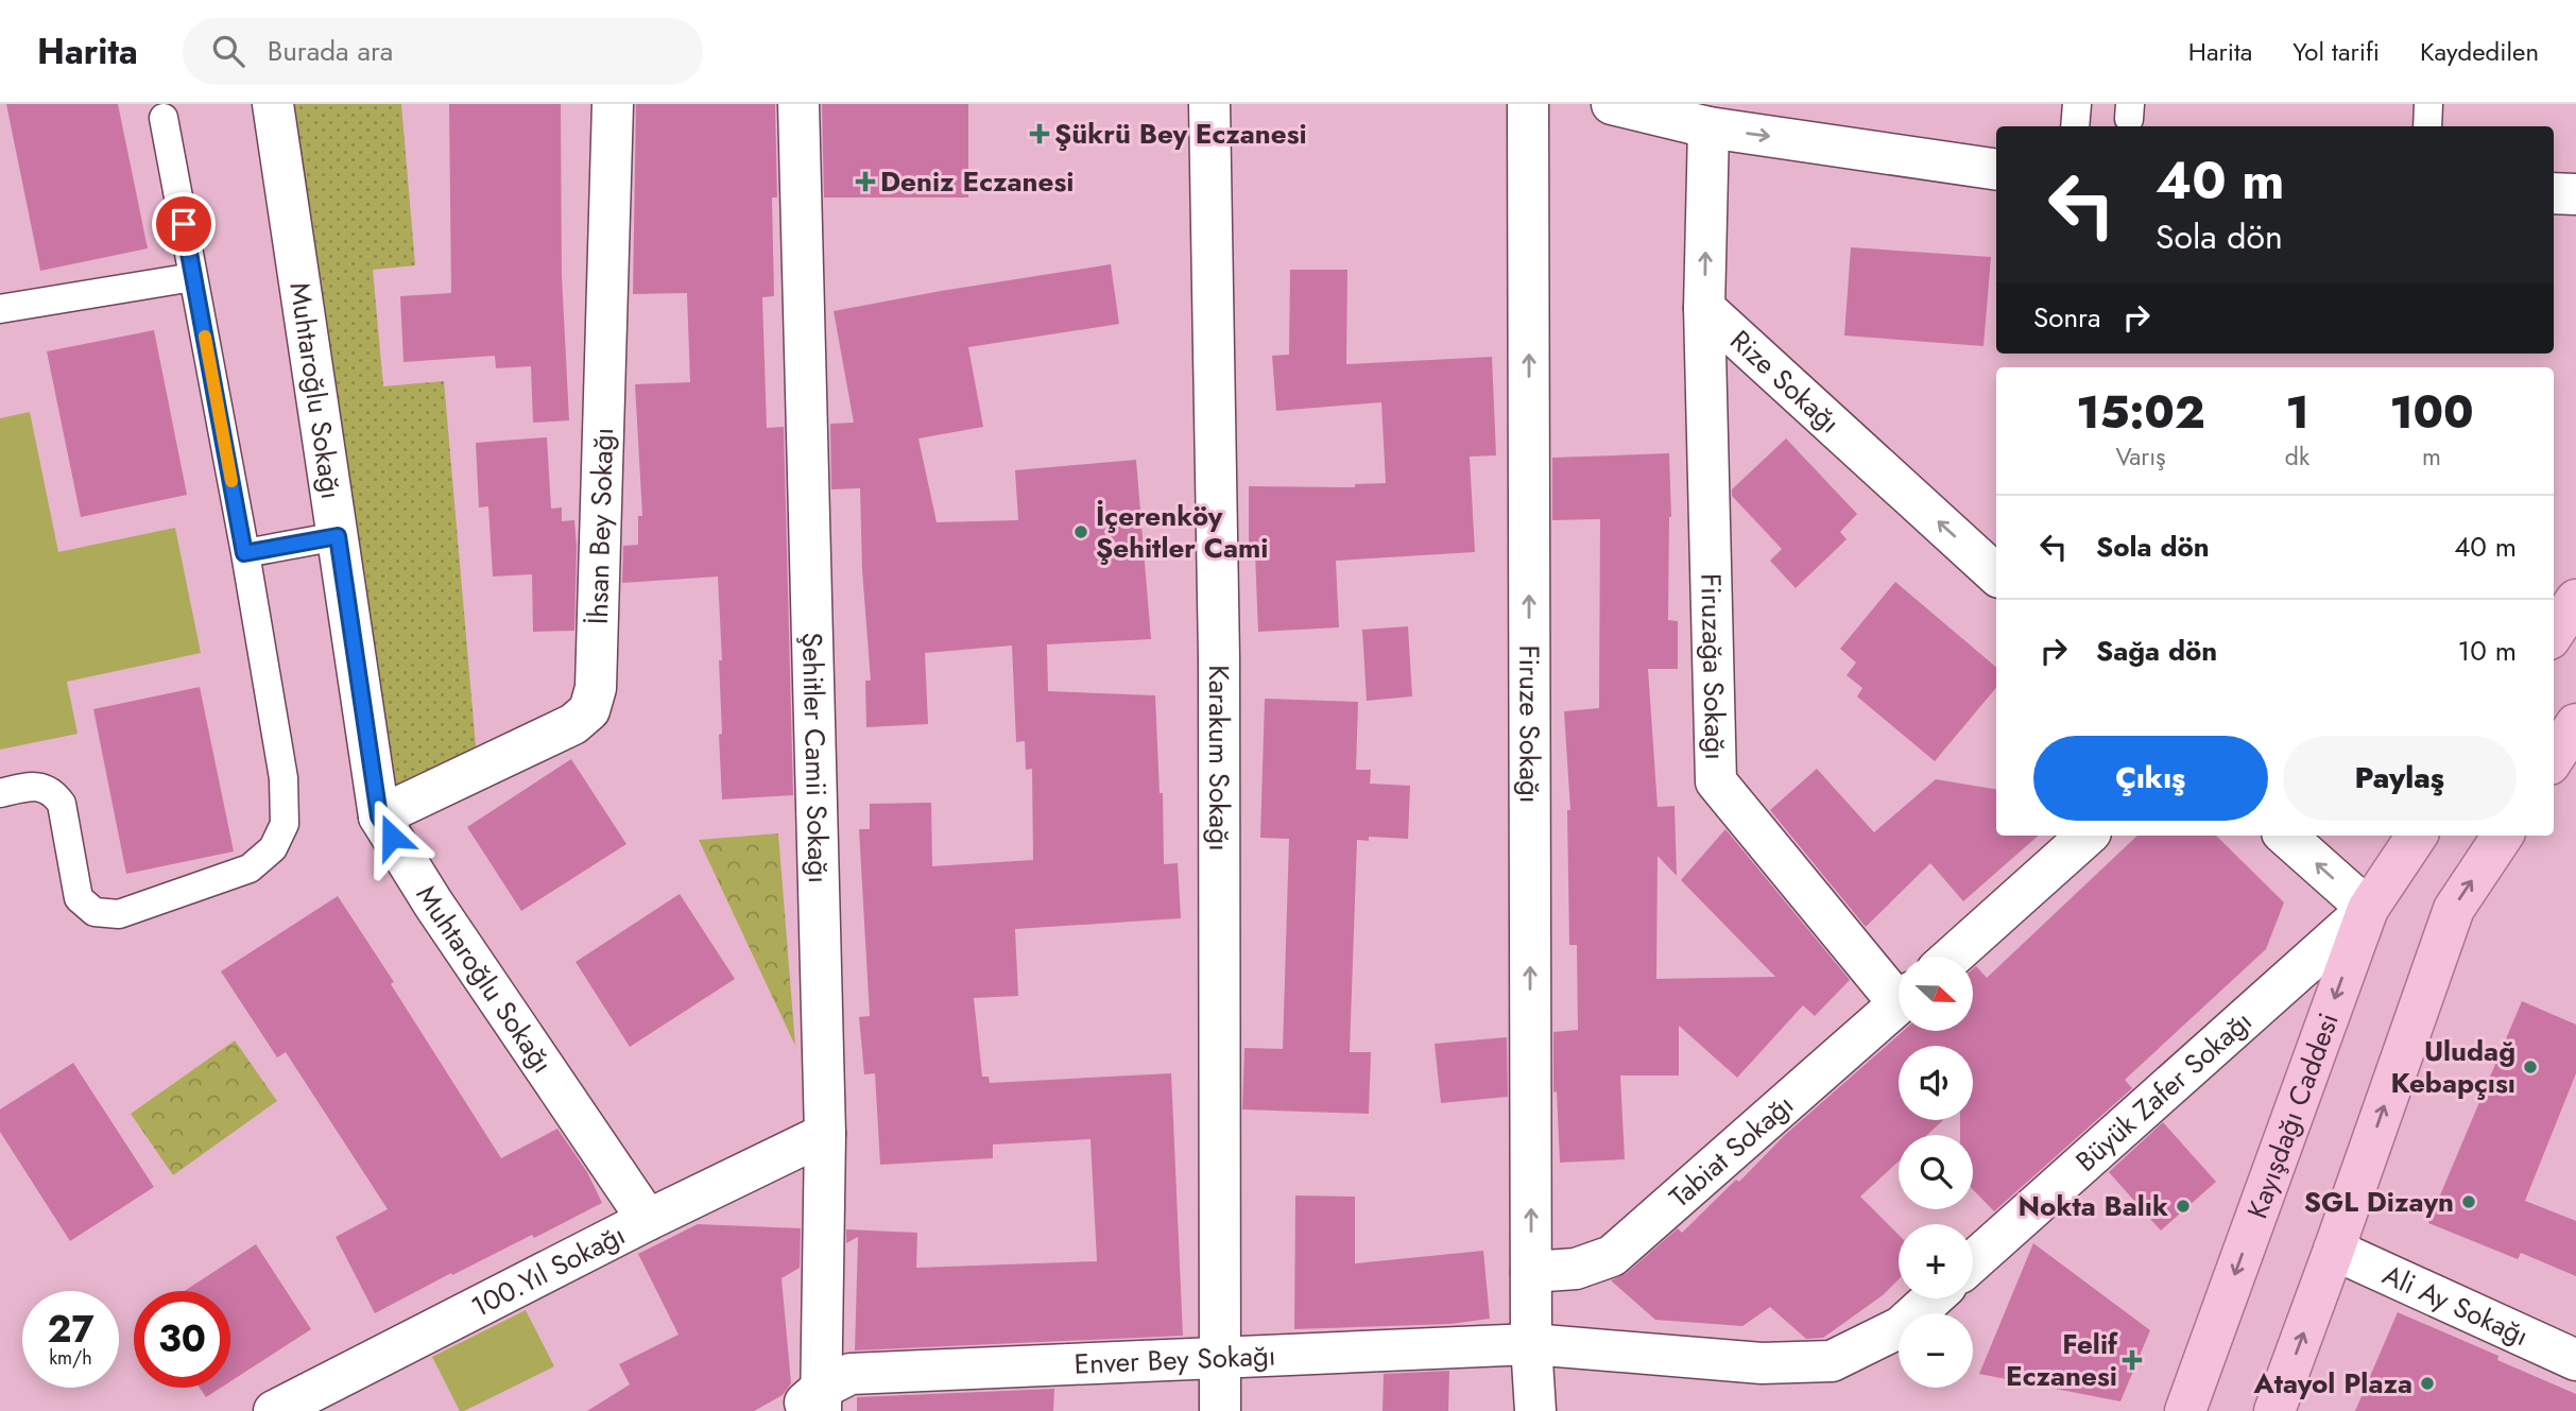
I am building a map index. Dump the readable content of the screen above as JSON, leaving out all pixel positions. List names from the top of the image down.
{
  "streets": {
    "main road": ["Kayışdağı Caddesi"],
    "street": [
      "Rize Sokağı",
      "Muhtaroğlu Sokağı",
      "İhsan Bey Sokağı",
      "Firuzağa Sokağı",
      "Firuze Sokağı",
      "Şehitler Camii Sokağı",
      "Karakum Sokağı",
      "Büyük Zafer Sokağı",
      "Tabiat Sokağı",
      "100.Yıl Sokağı",
      "Ali Ay Sokağı",
      "Enver Bey Sokağı"
    ]
  },
  "crossings": [
    ["Rize Sokağı", "Firuzağa Sokağı"],
    ["Muhtaroğlu Sokağı", "İhsan Bey Sokağı"],
    ["Muhtaroğlu Sokağı", "100.Yıl Sokağı"],
    ["Firuze Sokağı", "Tabiat Sokağı"],
    ["Firuze Sokağı", "Enver Bey Sokağı"],
    ["Şehitler Camii Sokağı", "100.Yıl Sokağı"],
    ["Şehitler Camii Sokağı", "Enver Bey Sokağı"],
    ["Karakum Sokağı", "Enver Bey Sokağı"],
    ["Büyük Zafer Sokağı", "Kayışdağı Caddesi"]
  ],
  "one_way": ["Rize Sokağı", "Firuze Sokağı"],
  "places": {
    "health": ["Şükrü Bey Eczanesi", "Deniz Eczanesi", "Felif Eczanesi"],
    "other": [
      "İçerenköy Şehitler Cami",
      "Uludağ Kebapçısı",
      "SGL Dizayn",
      "Nokta Balık",
      "Atayol Plaza"
    ]
  },
  "north": "right",
  "page": {
    "header": "Harita",
    "search": "Burada ara",
    "nav": ["Harita", "Yol tarifi", "Kaydedilen"],
    "turn": ["40 m", "Sola dön"],
    "then": "Sonra",
    "eta": [
      "15:02",
      "Varış",
      "1",
      "dk",
      "100",
      "m"
    ],
    "list": [
      {
        "name": "Sola dön",
        "value": "40 m"
      },
      {
        "name": "Sağa dön",
        "value": "10 m"
      }
    ],
    "buttons": ["Çıkış", "Paylaş"],
    "map_buttons": ["+", "−"],
    "speed": "27 km/h",
    "limit": "30"
  }
}
